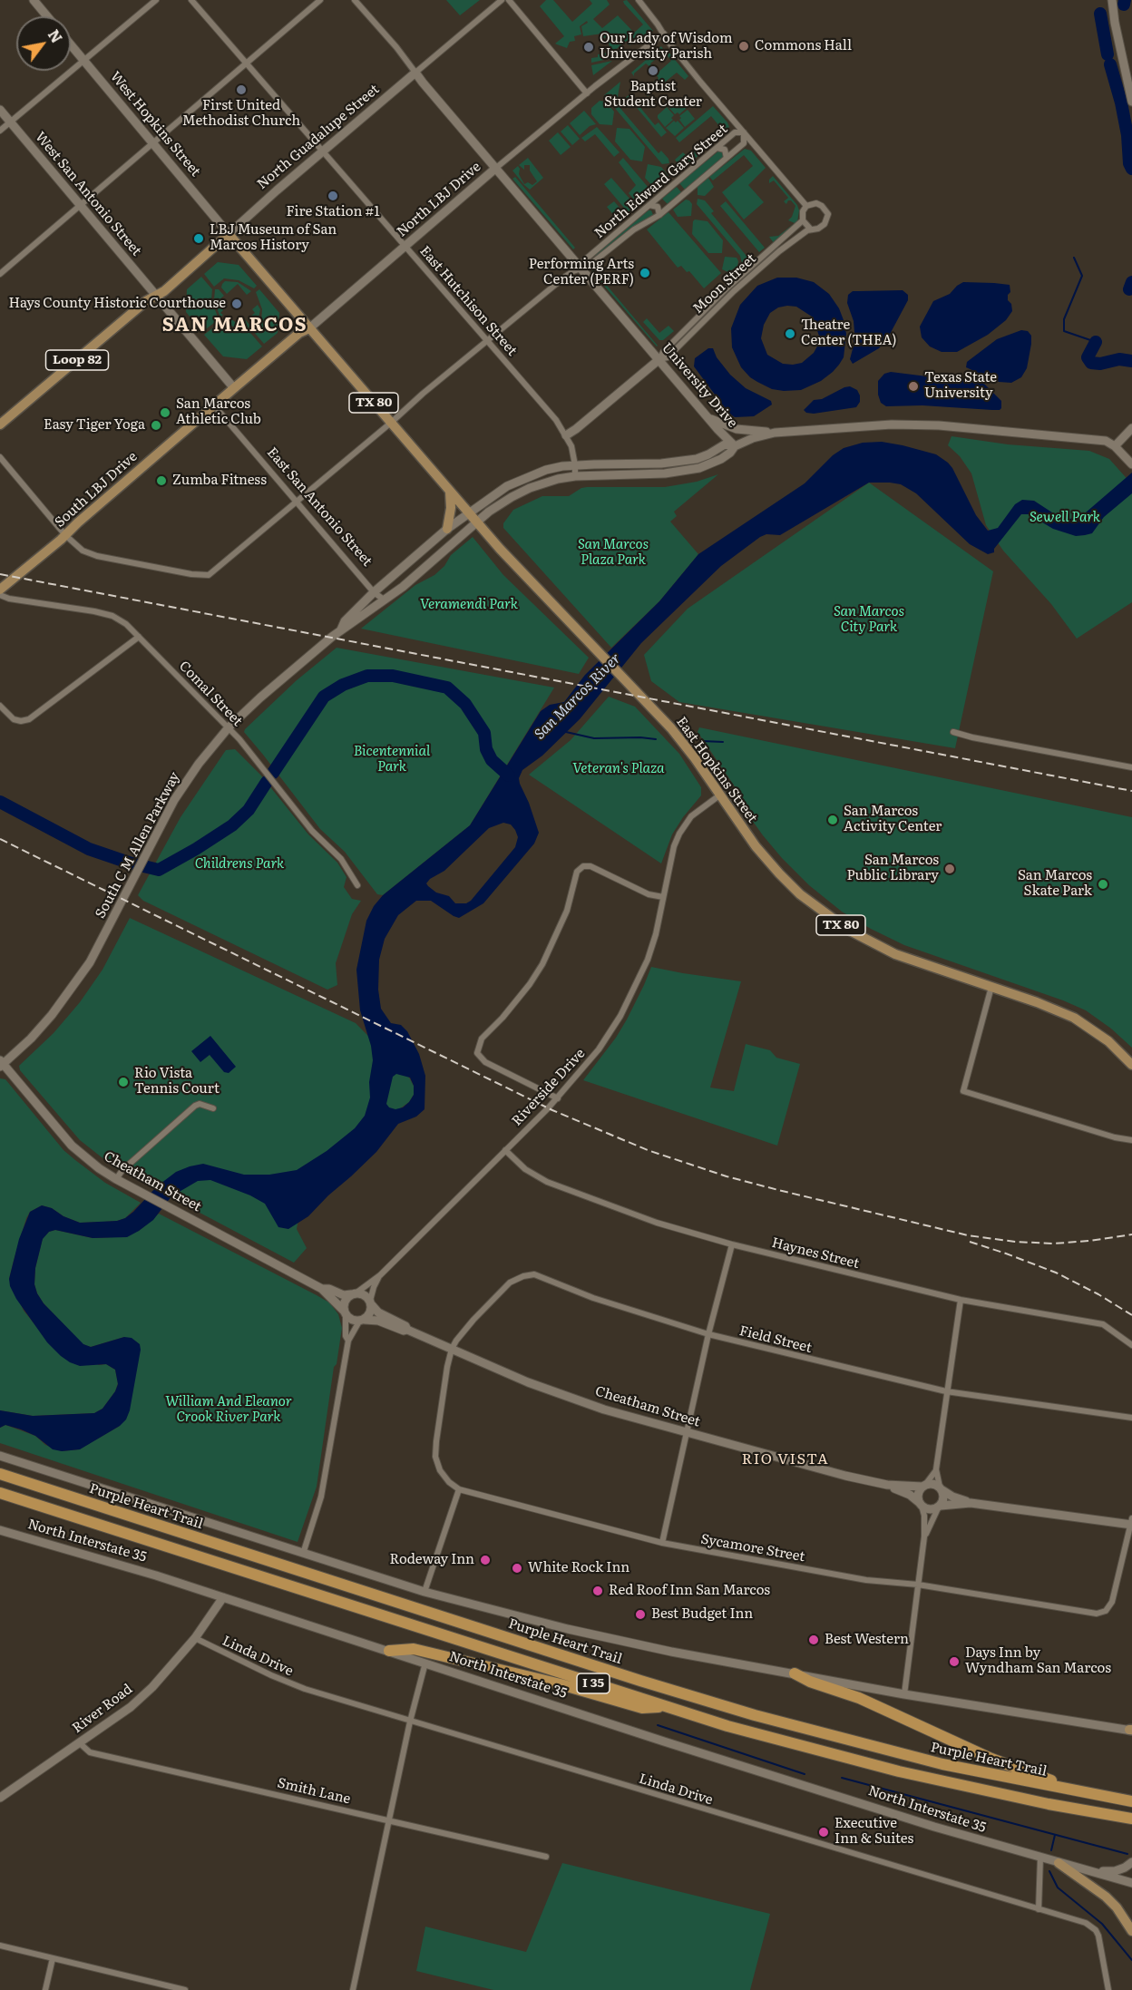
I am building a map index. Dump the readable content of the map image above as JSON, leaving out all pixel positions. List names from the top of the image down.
{
  "streets": {
    "highway": ["Purple Heart Trail", "I 35"],
    "main road": [
      "West Hopkins Street",
      "North Guadalupe Street",
      "West San Antonio Street",
      "North LBJ Drive",
      "Moon Street",
      "Loop 82",
      "University Drive",
      "TX 80",
      "South LBJ Drive",
      "East Hopkins Street",
      "South C M Allen Parkway",
      "Cheatham Street",
      "North Interstate 35",
      "River Road"
    ],
    "street": [
      "North Edward Gary Street",
      "East Hutchison Street",
      "East San Antonio Street",
      "Comal Street",
      "Riverside Drive",
      "Haynes Street",
      "Field Street",
      "Sycamore Street",
      "Linda Drive",
      "Smith Lane"
    ]
  },
  "crossings": [
    ["West Hopkins Street", "North Guadalupe Street"],
    ["West Hopkins Street", "East Hopkins Street"],
    ["North Guadalupe Street", "West San Antonio Street"],
    ["North Guadalupe Street", "East Hutchison Street"],
    ["North Guadalupe Street", "Loop 82"],
    ["North Guadalupe Street", "University Drive"],
    ["North Guadalupe Street", "East Hopkins Street"],
    ["North Edward Gary Street", "University Drive"],
    ["West San Antonio Street", "Loop 82"],
    ["North LBJ Drive", "East Hutchison Street"],
    ["North LBJ Drive", "University Drive"],
    ["North LBJ Drive", "South LBJ Drive"],
    ["North LBJ Drive", "East Hopkins Street"],
    ["Moon Street", "East Hutchison Street"],
    ["Moon Street", "University Drive"],
    ["East Hutchison Street", "South C M Allen Parkway"],
    ["University Drive", "South C M Allen Parkway"],
    ["South LBJ Drive", "East San Antonio Street"],
    ["East San Antonio Street", "South C M Allen Parkway"],
    ["Comal Street", "South C M Allen Parkway"],
    ["East Hopkins Street", "South C M Allen Parkway"],
    ["East Hopkins Street", "Riverside Drive"],
    ["South C M Allen Parkway", "Cheatham Street"],
    ["Riverside Drive", "Cheatham Street"],
    ["Riverside Drive", "Haynes Street"],
    ["Cheatham Street", "Field Street"],
    ["North Interstate 35", "River Road"],
    ["Linda Drive", "River Road"],
    ["River Road", "Smith Lane"]
  ],
  "districts": ["SAN MARCOS", "RIO VISTA"],
  "water": ["San Marcos River"],
  "parks": [
    "Sewell Park",
    "San Marcos Plaza Park",
    "Veramendi Park",
    "San Marcos City Park",
    "Bicentennial Park",
    "Veteran's Plaza",
    "Childrens Park",
    "William And Eleanor Crook River Park"
  ],
  "places": [
    "Commons Hall",
    "Our Lady of Wisdom University Parish",
    "Baptist Student Center",
    "First United Methodist Church",
    "Fire Station #1",
    "LBJ Museum of San Marcos History",
    "Performing Arts Center (PERF)",
    "Hays County Historic Courthouse",
    "Theatre Center (THEA)",
    "Texas State University",
    "San Marcos Athletic Club",
    "Easy Tiger Yoga",
    "Zumba Fitness",
    "San Marcos Activity Center",
    "San Marcos Public Library",
    "San Marcos Skate Park",
    "Rio Vista Tennis Court",
    "Rodeway Inn",
    "White Rock Inn",
    "Red Roof Inn San Marcos",
    "Best Budget Inn",
    "Best Western",
    "Days Inn by Wyndham San Marcos",
    "Executive Inn & Suites"
  ],
  "north": "top right"
}
